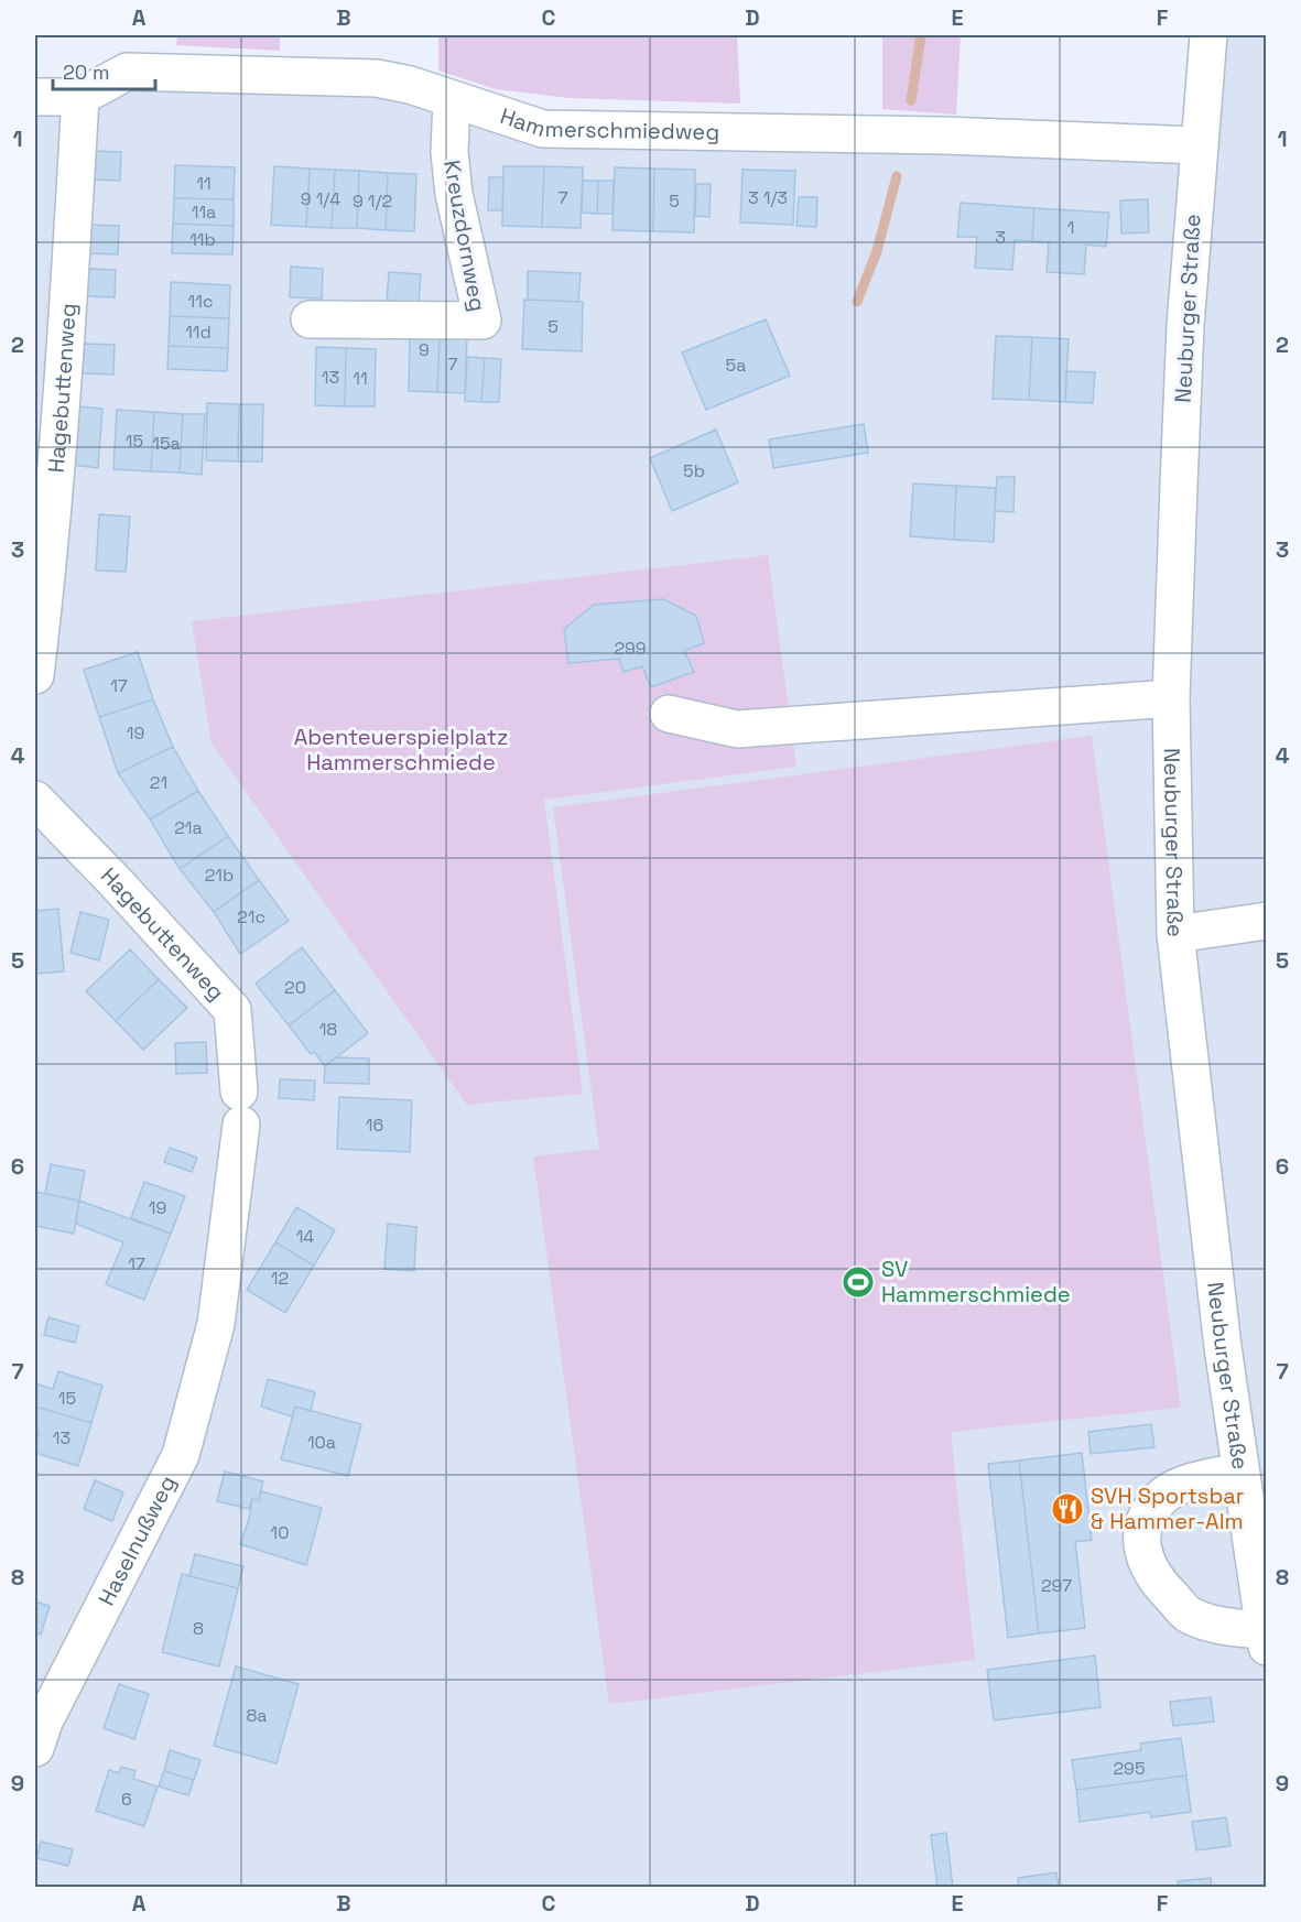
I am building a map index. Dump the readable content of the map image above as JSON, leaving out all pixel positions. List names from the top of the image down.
{
  "streets": {
    "street": [
      "Hammerschmiedweg",
      "Kreuzdornweg",
      "Neuburger Straße",
      "Hagebuttenweg",
      "Haselnußweg"
    ]
  },
  "crossings": [
    ["Hammerschmiedweg", "Kreuzdornweg"],
    ["Hammerschmiedweg", "Neuburger Straße"],
    ["Hammerschmiedweg", "Hagebuttenweg"],
    ["Hagebuttenweg", "Haselnußweg"]
  ],
  "parks": ["Abenteuerspielplatz Hammerschmiede"],
  "places": {
    "sports": ["SV Hammerschmiede"],
    "restaurant": ["SVH Sportsbar & Hammer-Alm"]
  },
  "house_numbers": [
    "11",
    "7",
    "3 1/3",
    "9 1/4",
    "9 1/2",
    "5",
    "11a",
    "1",
    "3",
    "11b",
    "11c",
    "5",
    "11d",
    "9",
    "7",
    "5a",
    "13",
    "11",
    "15",
    "15a",
    "5b",
    "299",
    "17",
    "19",
    "21",
    "21a",
    "21b",
    "21c",
    "20",
    "18",
    "16",
    "19",
    "14",
    "17",
    "12",
    "15",
    "13",
    "10a",
    "10",
    "297",
    "8",
    "8a",
    "295",
    "6"
  ],
  "scale_bar": "20 m",
  "grid": {
    "columns": [
      "A",
      "B",
      "C",
      "D",
      "E",
      "F"
    ],
    "rows": [
      "1",
      "2",
      "3",
      "4",
      "5",
      "6",
      "7",
      "8",
      "9"
    ]
  }
}
